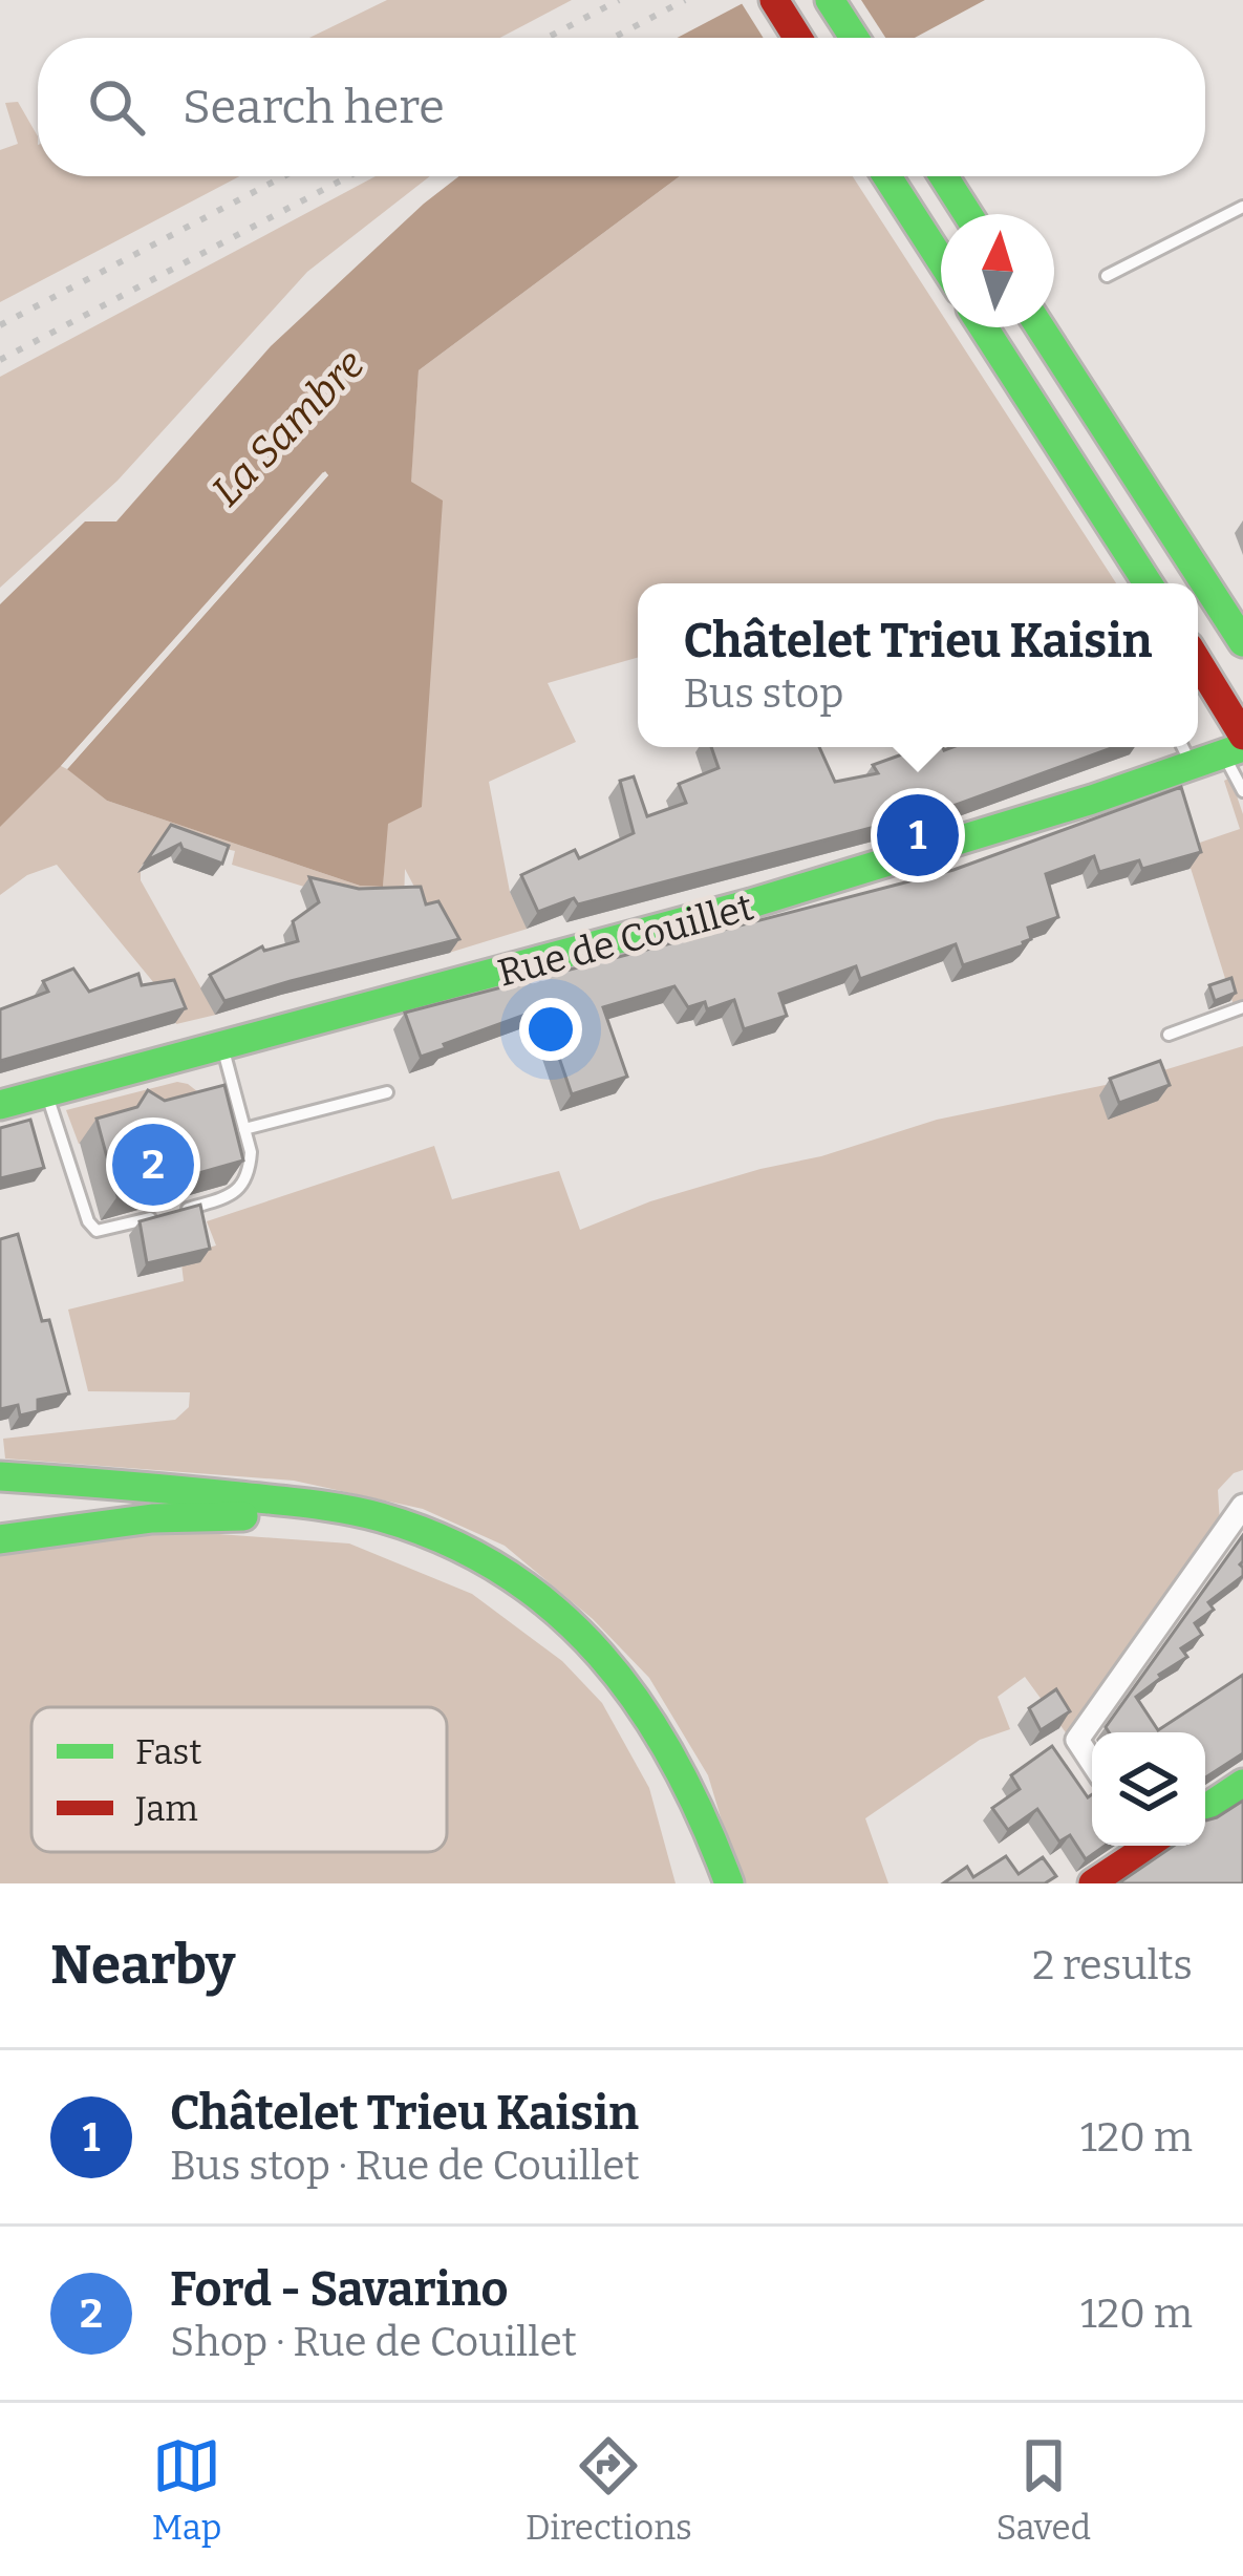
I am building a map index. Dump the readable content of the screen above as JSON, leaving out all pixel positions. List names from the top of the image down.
{
  "streets": {
    "main road": ["Rue de Couillet"]
  },
  "water": ["La Sambre"],
  "legend": ["Fast", "Jam"],
  "north": "top",
  "page": {
    "search": "Search here",
    "popup": ["Châtelet Trieu Kaisin", "Bus stop"],
    "pins": ["1", "2"],
    "heading": ["Nearby", "2 results"],
    "list": [
      {
        "mark": "1",
        "name": "Châtelet Trieu Kaisin",
        "note": "Bus stop · Rue de Couillet",
        "value": "120 m"
      },
      {
        "mark": "2",
        "name": "Ford - Savarino",
        "note": "Shop · Rue de Couillet",
        "value": "120 m"
      }
    ],
    "nav": ["Map", "Directions", "Saved"]
  }
}
